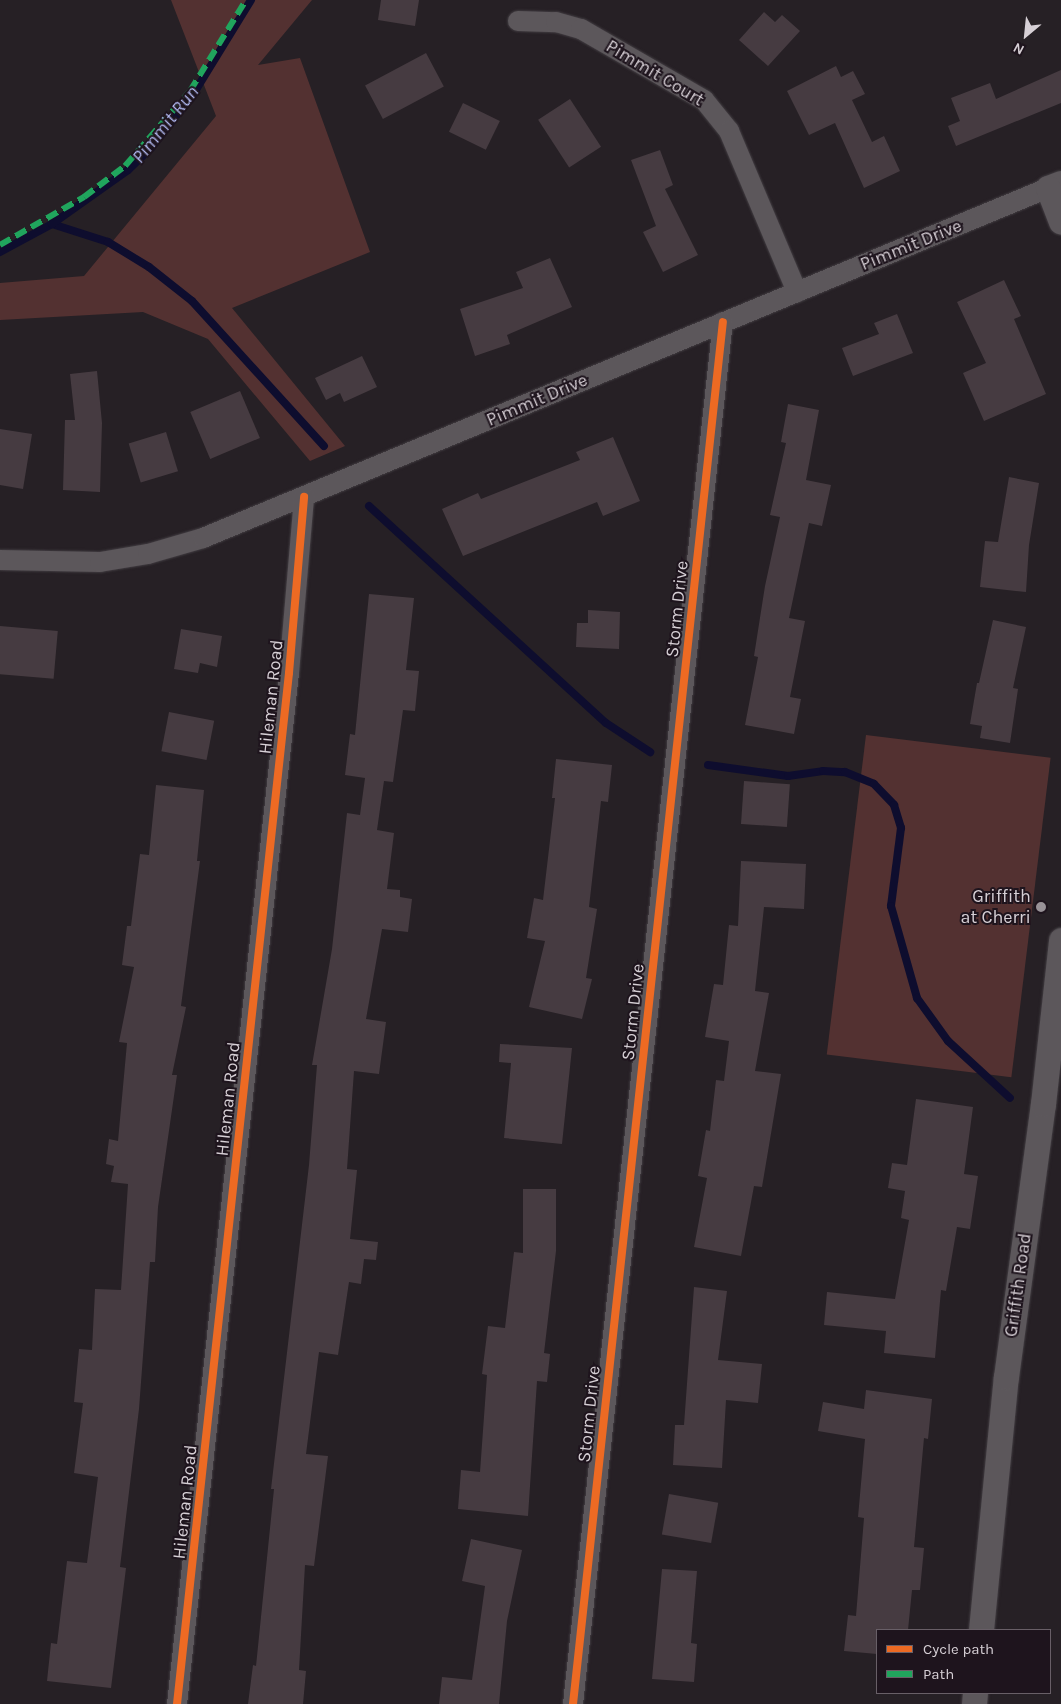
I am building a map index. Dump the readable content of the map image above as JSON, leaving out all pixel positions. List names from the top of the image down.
{
  "streets": {
    "street": [
      "Pimmit Court",
      "Pimmit Drive",
      "Storm Drive",
      "Hileman Road",
      "Griffith Road"
    ]
  },
  "crossings": [
    ["Pimmit Court", "Pimmit Drive"],
    ["Pimmit Drive", "Storm Drive"],
    ["Pimmit Drive", "Hileman Road"]
  ],
  "water": ["Pimmit Run"],
  "places": ["Griffith at Cherri"],
  "legend": ["Cycle path", "Path"],
  "north": "bottom left"
}
